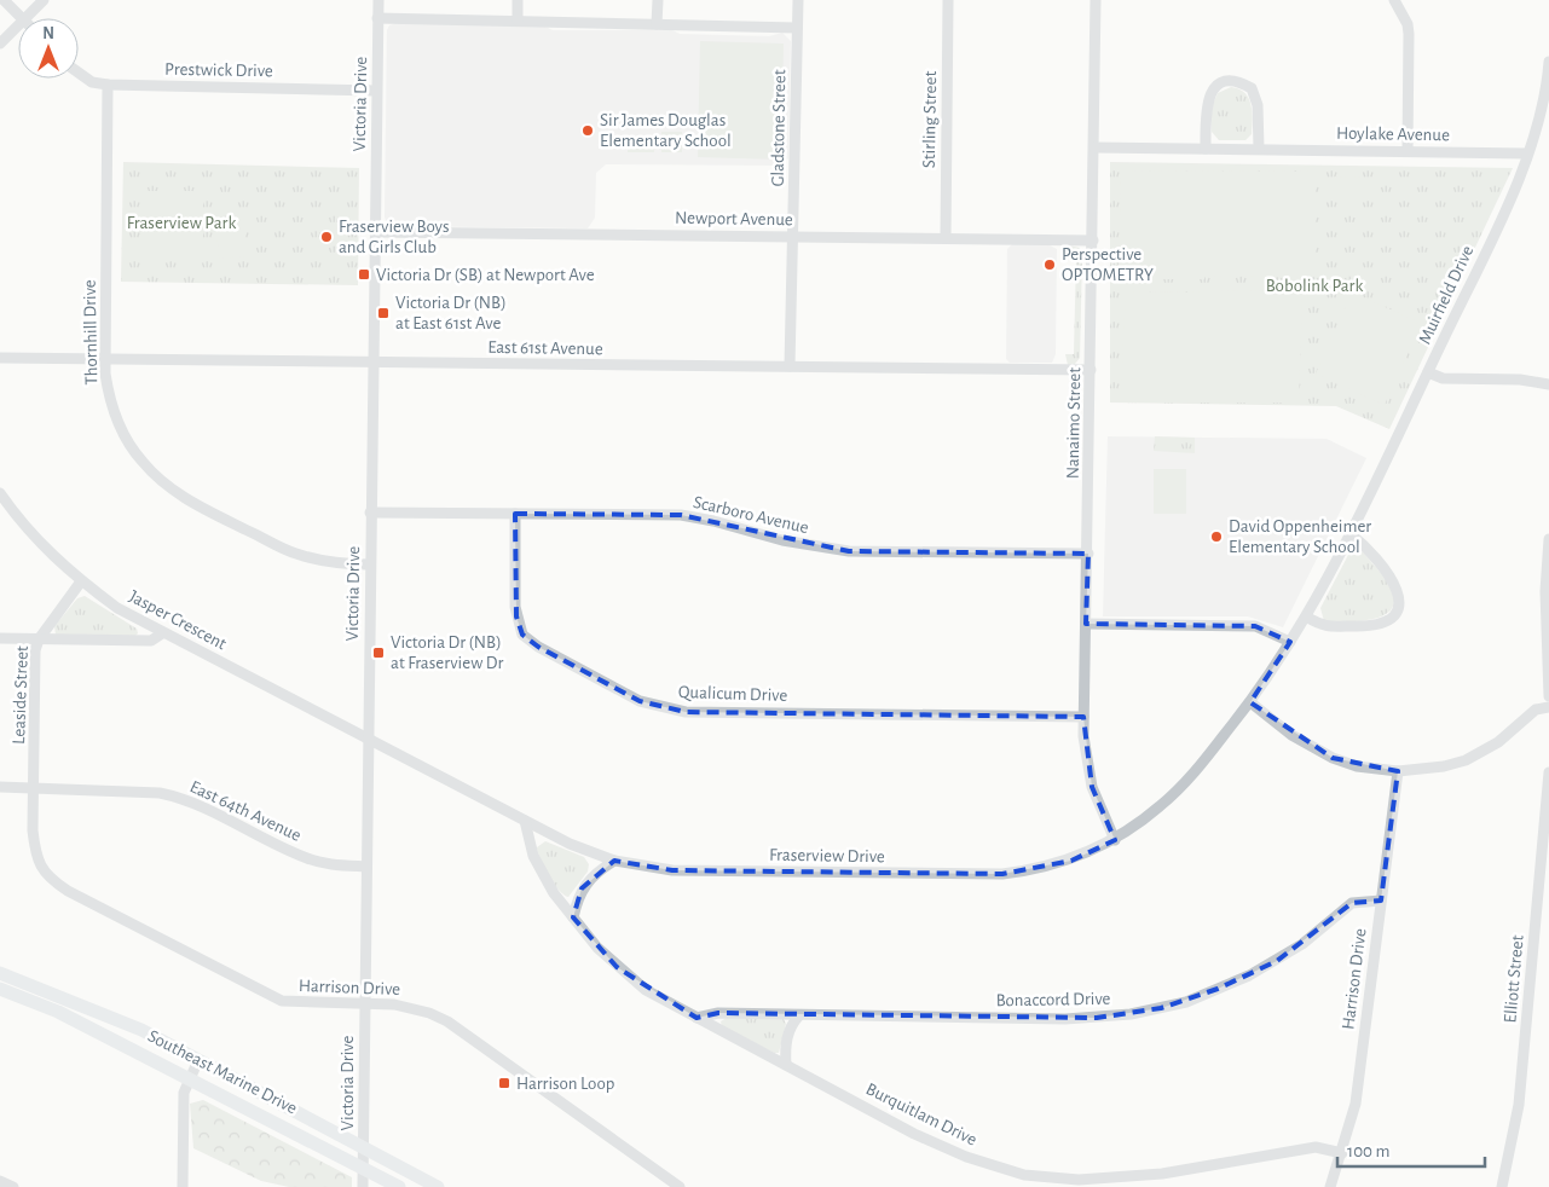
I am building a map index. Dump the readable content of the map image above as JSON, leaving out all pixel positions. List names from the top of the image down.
{
  "streets": {
    "main road": ["Southeast Marine Drive"],
    "street": [
      "Prestwick Drive",
      "Victoria Drive",
      "Stirling Street",
      "Gladstone Street",
      "Hoylake Avenue",
      "Newport Avenue",
      "Muirfield Drive",
      "Thornhill Drive",
      "East 61st Avenue",
      "Nanaimo Street",
      "Scarboro Avenue",
      "Jasper Crescent",
      "Qualicum Drive",
      "Leaside Street",
      "East 64th Avenue",
      "Fraserview Drive",
      "Harrison Drive",
      "Elliott Street",
      "Bonaccord Drive",
      "Burquitlam Drive"
    ]
  },
  "crossings": [
    ["Prestwick Drive", "Victoria Drive"],
    ["Prestwick Drive", "Thornhill Drive"],
    ["Victoria Drive", "Newport Avenue"],
    ["Victoria Drive", "Thornhill Drive"],
    ["Victoria Drive", "East 61st Avenue"],
    ["Victoria Drive", "Scarboro Avenue"],
    ["Victoria Drive", "Jasper Crescent"],
    ["Victoria Drive", "East 64th Avenue"],
    ["Victoria Drive", "Fraserview Drive"],
    ["Victoria Drive", "Harrison Drive"],
    ["Victoria Drive", "Southeast Marine Drive"],
    ["Stirling Street", "Newport Avenue"],
    ["Gladstone Street", "Newport Avenue"],
    ["Gladstone Street", "East 61st Avenue"],
    ["Hoylake Avenue", "Muirfield Drive"],
    ["Hoylake Avenue", "Nanaimo Street"],
    ["Newport Avenue", "Nanaimo Street"],
    ["Muirfield Drive", "Fraserview Drive"],
    ["Thornhill Drive", "East 61st Avenue"],
    ["East 61st Avenue", "Nanaimo Street"],
    ["Nanaimo Street", "Scarboro Avenue"],
    ["Nanaimo Street", "Qualicum Drive"],
    ["Nanaimo Street", "Fraserview Drive"],
    ["Scarboro Avenue", "Qualicum Drive"],
    ["Jasper Crescent", "Leaside Street"],
    ["Jasper Crescent", "Fraserview Drive"],
    ["Leaside Street", "East 64th Avenue"],
    ["Leaside Street", "Harrison Drive"],
    ["East 64th Avenue", "Harrison Drive"],
    ["Fraserview Drive", "Burquitlam Drive"],
    ["Harrison Drive", "Bonaccord Drive"],
    ["Harrison Drive", "Burquitlam Drive"],
    ["Bonaccord Drive", "Burquitlam Drive"]
  ],
  "parks": ["Fraserview Park", "Bobolink Park"],
  "places": {
    "other": [
      "Sir James Douglas Elementary School",
      "Fraserview Boys and Girls Club",
      "Perspective OPTOMETRY",
      "David Oppenheimer Elementary School"
    ],
    "transit": [
      "Victoria Dr (SB) at Newport Ave",
      "Victoria Dr (NB) at East 61st Ave",
      "Victoria Dr (NB) at Fraserview Dr",
      "Harrison Loop"
    ]
  },
  "scale_bar": "100 m",
  "north": "top"
}
